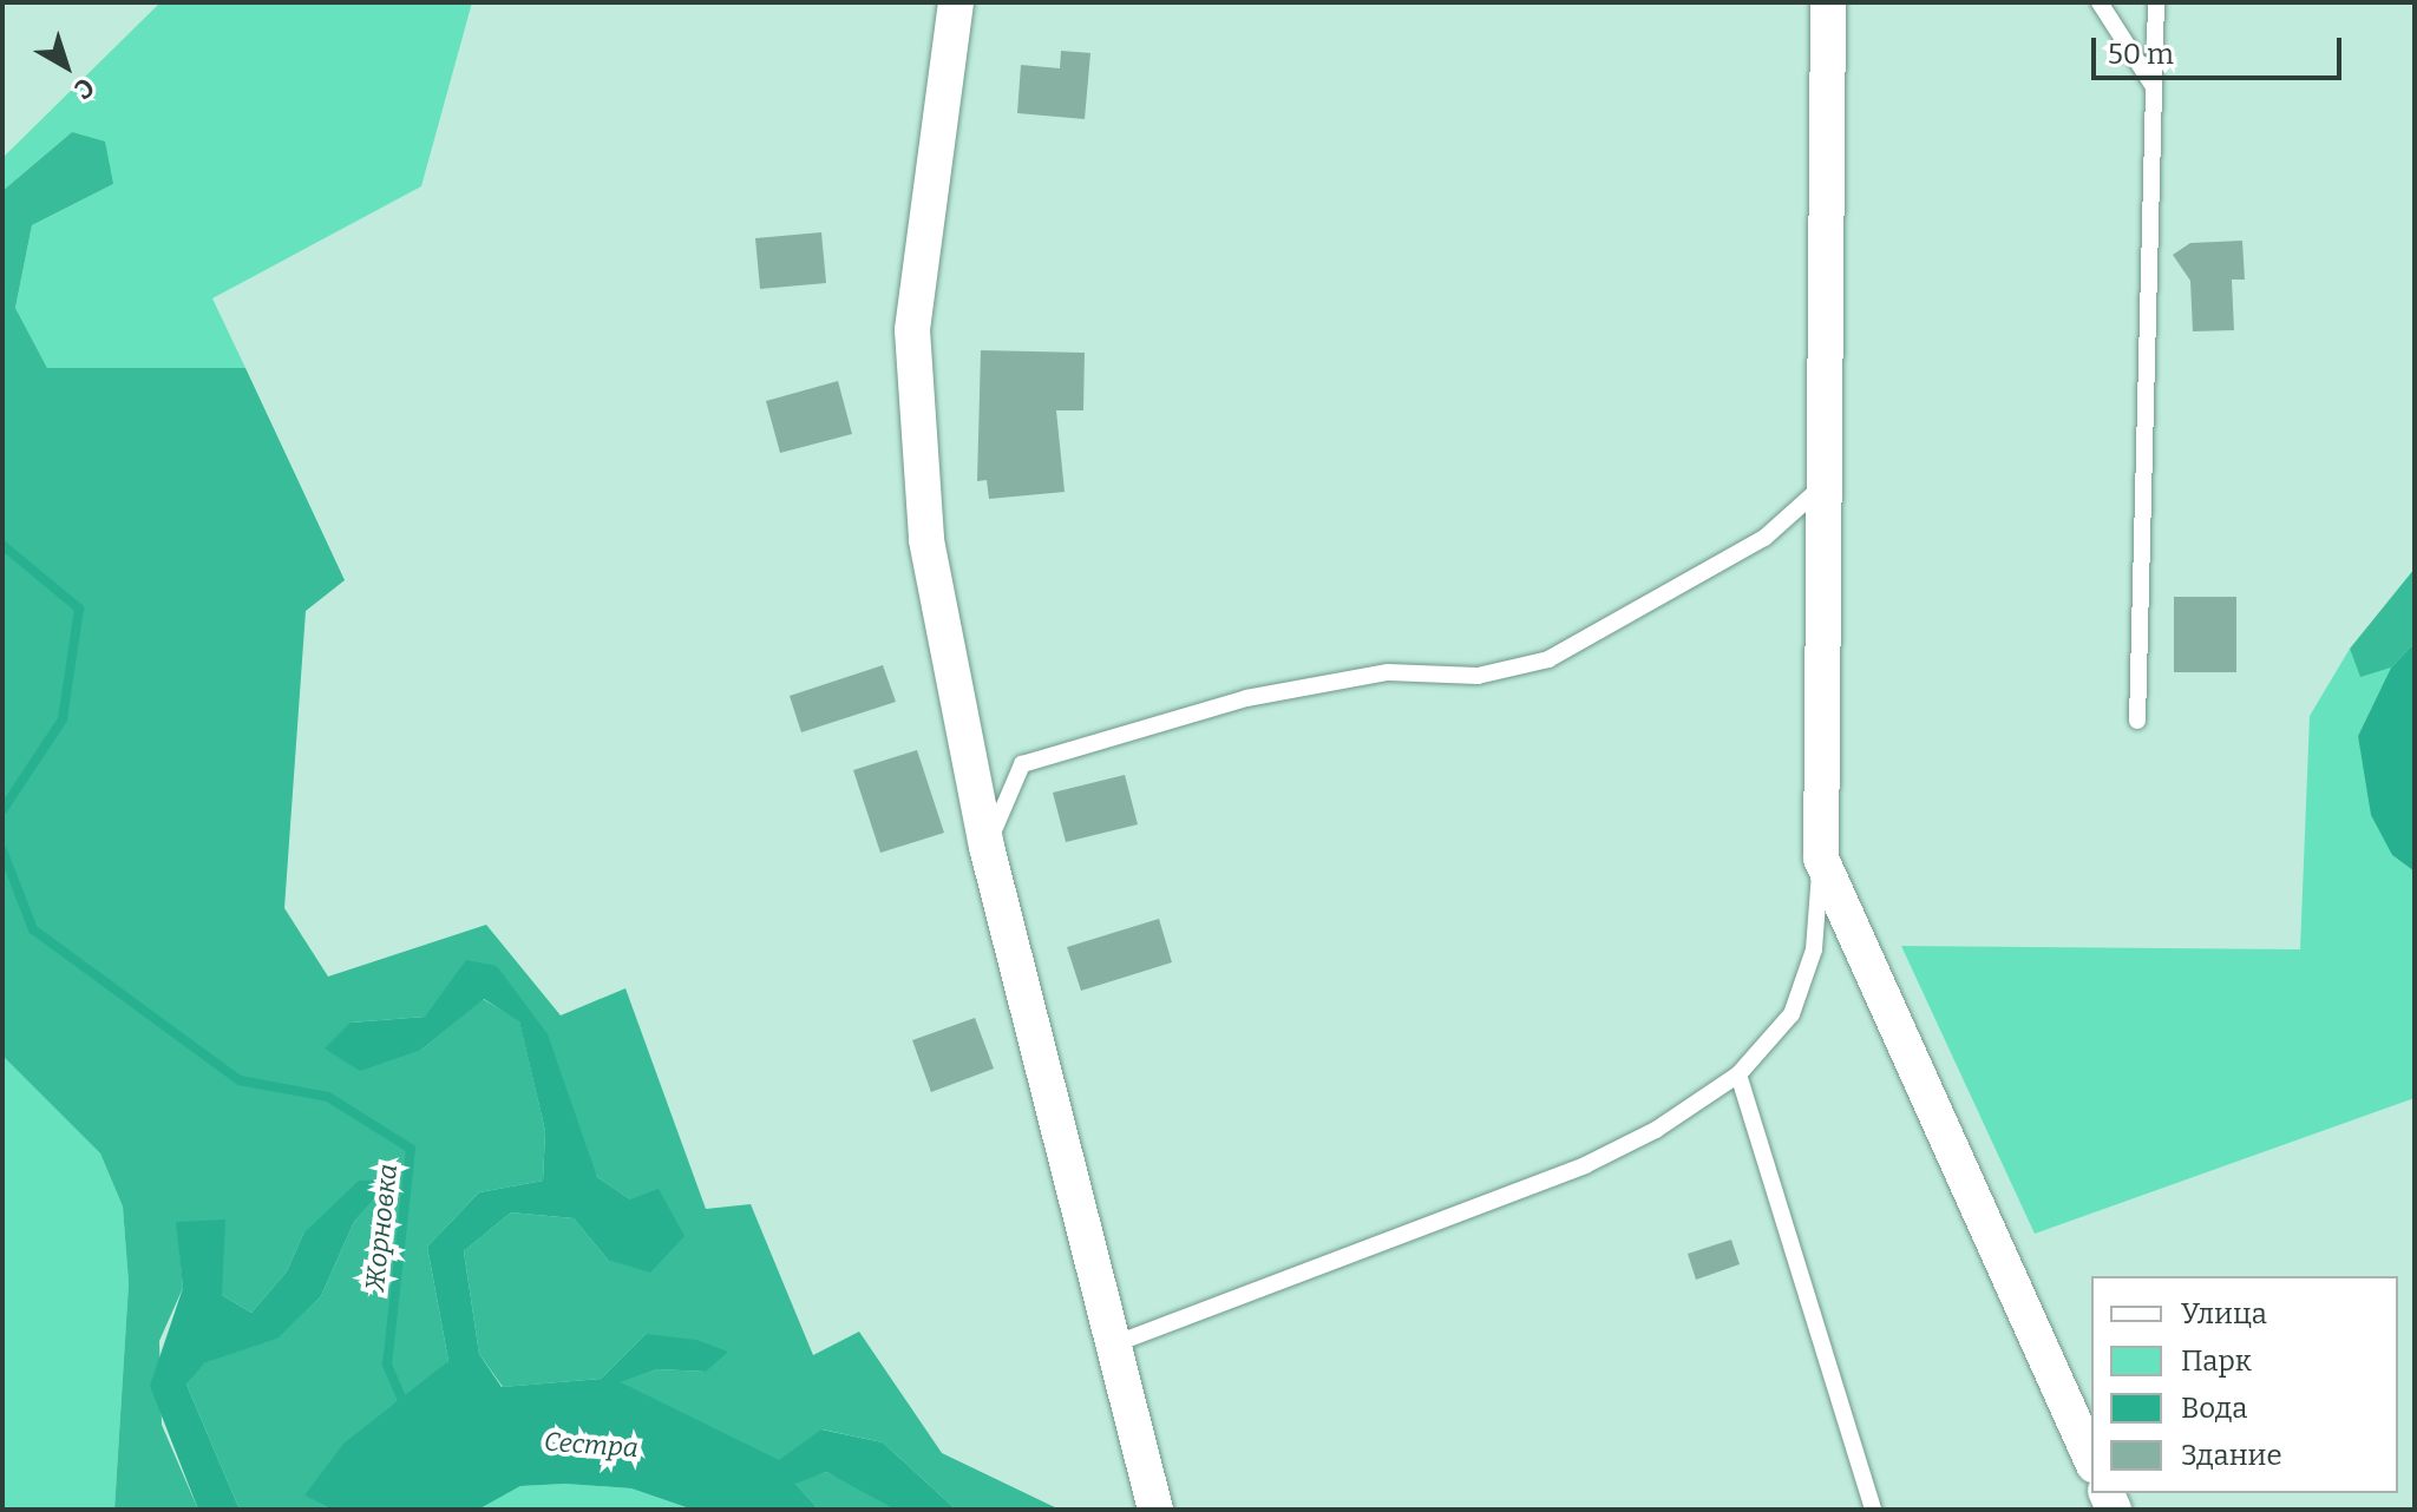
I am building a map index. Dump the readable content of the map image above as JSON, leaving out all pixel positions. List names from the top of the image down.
{
  "water": ["Жорновка", "Сестра"],
  "legend": [
    "Улица",
    "Парк",
    "Вода",
    "Здание"
  ],
  "scale_bar": "50 m",
  "north": "bottom right"
}
